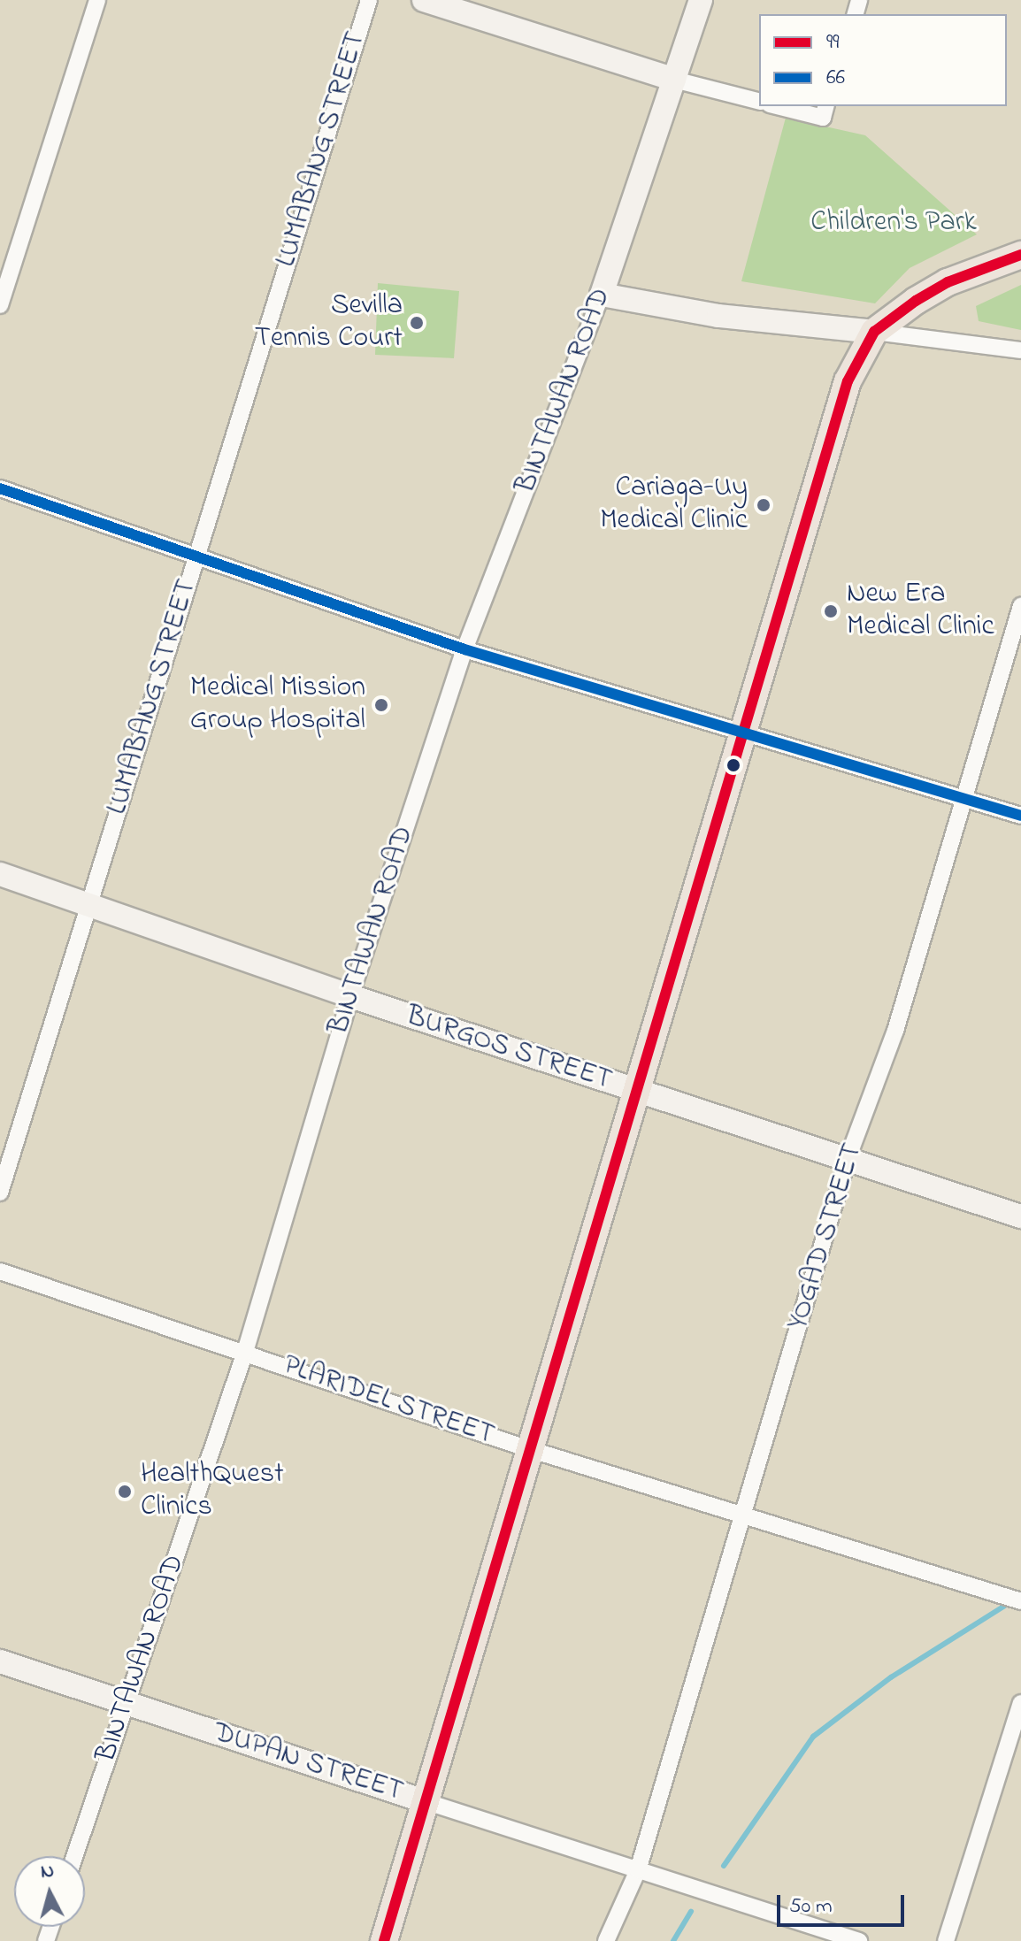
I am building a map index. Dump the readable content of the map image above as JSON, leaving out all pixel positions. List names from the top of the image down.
{
  "streets": {
    "street": [
      "LUMABANG STREET",
      "BINTAWAN ROAD",
      "BURGOS STREET",
      "YOGAD STREET",
      "PLARIDEL STREET",
      "DUPAN STREET"
    ]
  },
  "crossings": [
    ["LUMABANG STREET", "BURGOS STREET"],
    ["BINTAWAN ROAD", "BURGOS STREET"],
    ["BINTAWAN ROAD", "PLARIDEL STREET"],
    ["BINTAWAN ROAD", "DUPAN STREET"],
    ["BURGOS STREET", "YOGAD STREET"],
    ["YOGAD STREET", "PLARIDEL STREET"],
    ["YOGAD STREET", "DUPAN STREET"]
  ],
  "parks": ["Children's Park"],
  "places": [
    "Sevilla Tennis Court",
    "Cariaga-Uy Medical Clinic",
    "New Era Medical Clinic",
    "Medical Mission Group Hospital",
    "HealthQuest Clinics"
  ],
  "lines": ["transit line 99", "transit line 66"],
  "legend": ["99", "66"],
  "scale_bar": "50 m",
  "north": "top"
}
